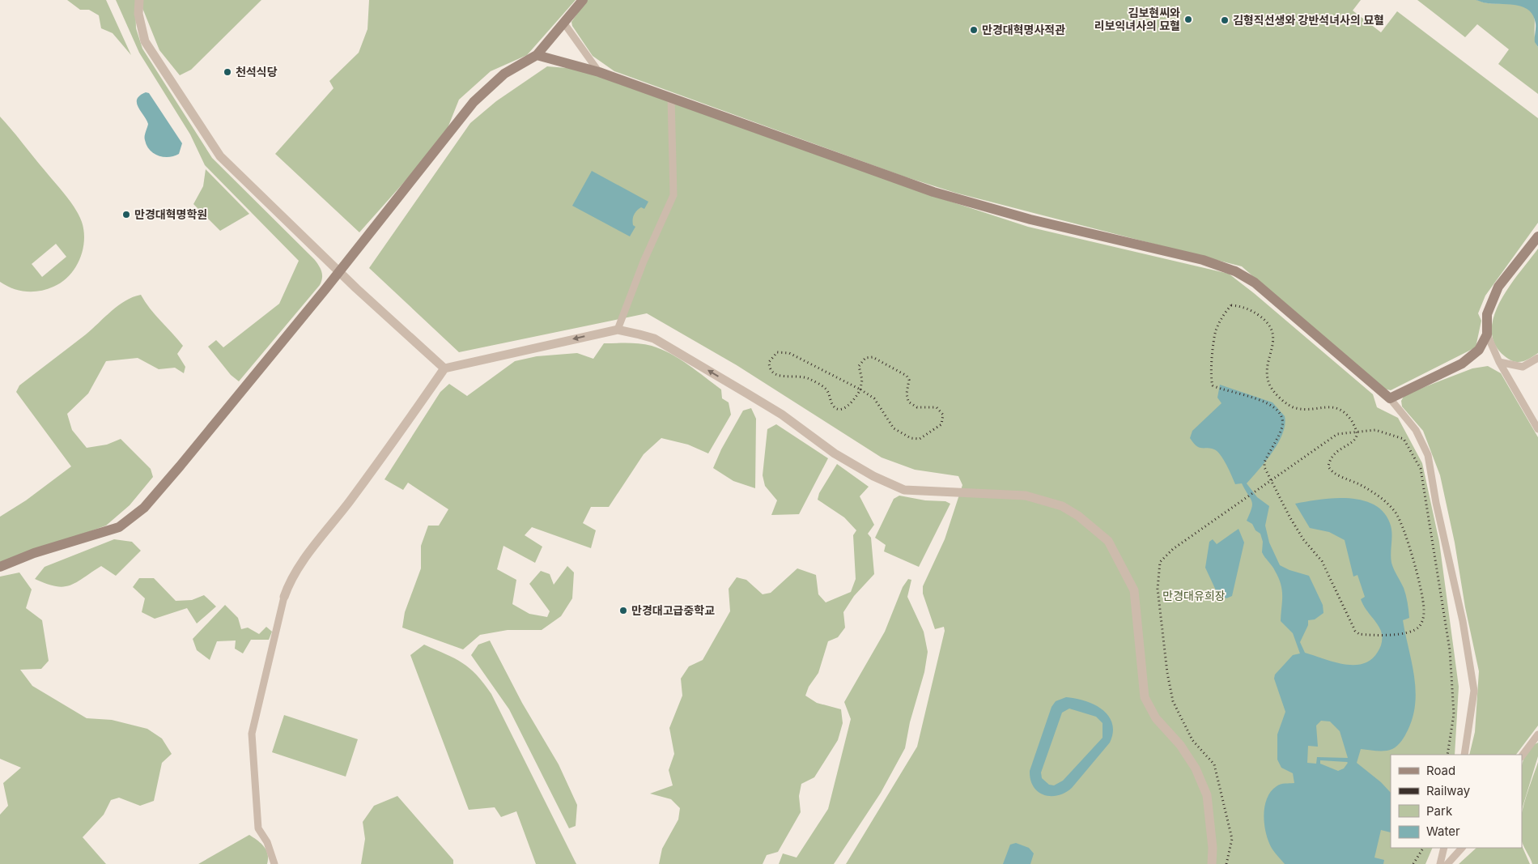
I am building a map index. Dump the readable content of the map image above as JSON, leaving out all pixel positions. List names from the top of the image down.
{
  "parks": ["만경대유희장"],
  "places": [
    "김보현씨와 리보익녀사의 묘혈",
    "김형직선생와 강반석녀사의 묘혈",
    "만경대혁명사적관",
    "천석식당",
    "만경대혁명학원",
    "만경대고급중학교"
  ],
  "legend": [
    "Road",
    "Railway",
    "Park",
    "Water"
  ]
}
